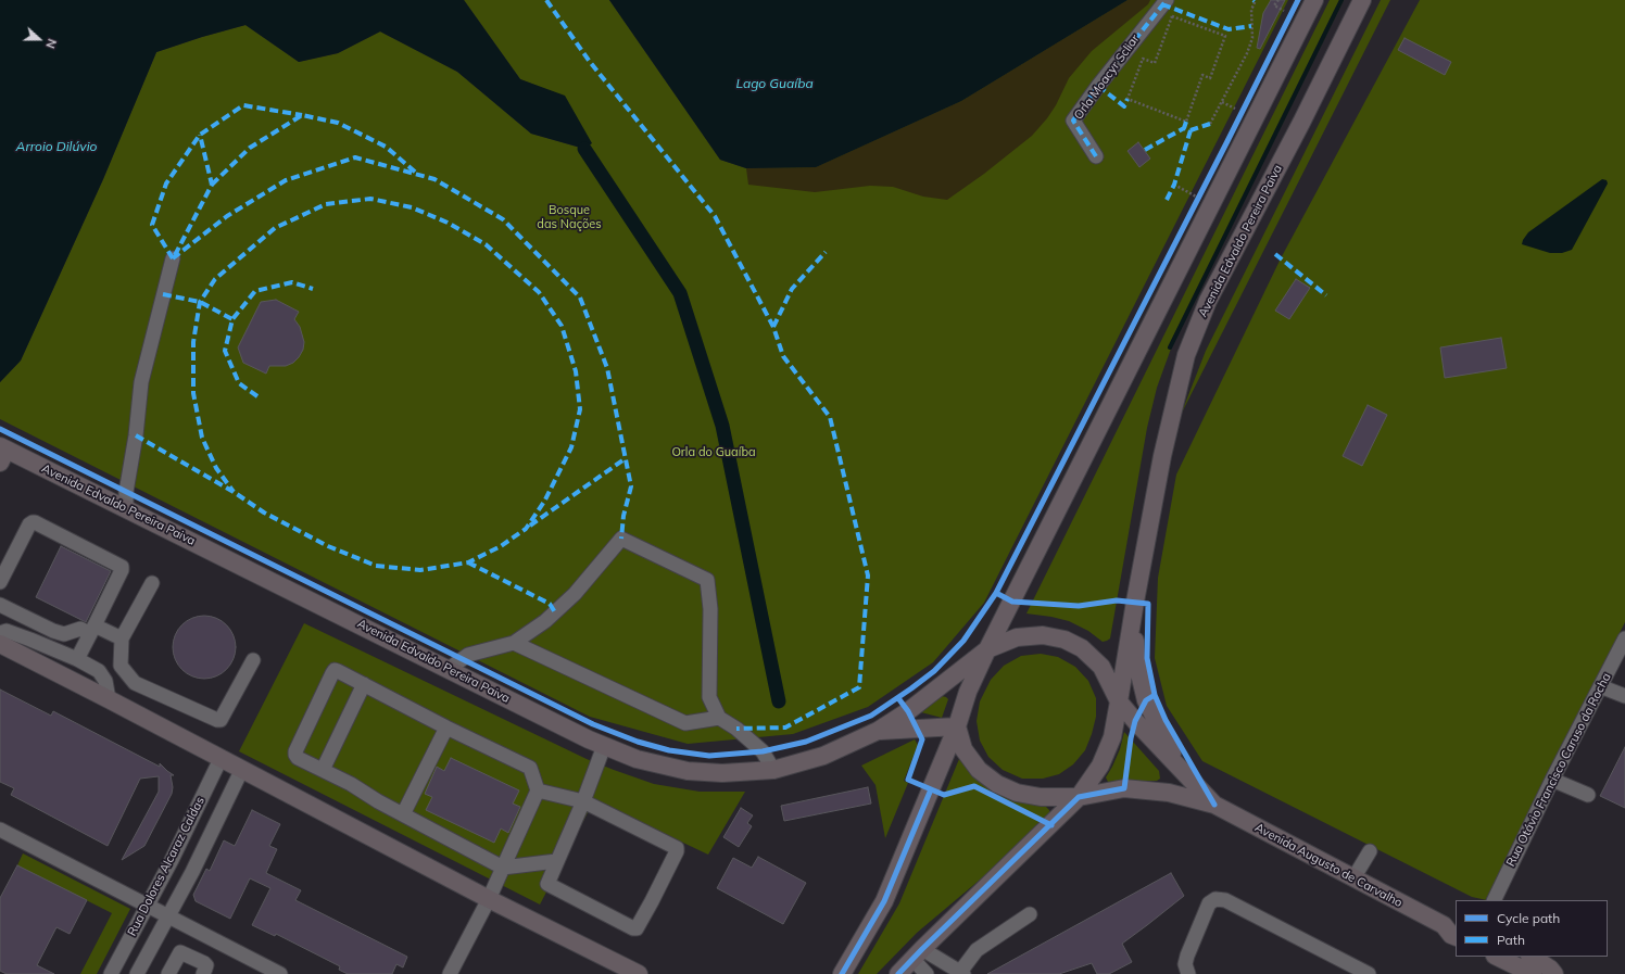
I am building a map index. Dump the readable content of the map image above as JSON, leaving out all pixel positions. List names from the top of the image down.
{
  "streets": {
    "main road": ["Avenida Edvaldo Pereira Paiva", "Avenida Augusto de Carvalho"],
    "street": ["Orla Moacyr Scliar", "Rua Otávio Francisco Caruso da Rocha", "Rua Dolores Alcaraz Caldas"]
  },
  "crossings": [
    ["Avenida Edvaldo Pereira Paiva", "Avenida Augusto de Carvalho"]
  ],
  "water": ["Lago Guaíba", "Arroio Dilúvio"],
  "parks": ["Bosque das Nações", "Orla do Guaíba"],
  "legend": ["Cycle path", "Path"],
  "north": "right"
}
